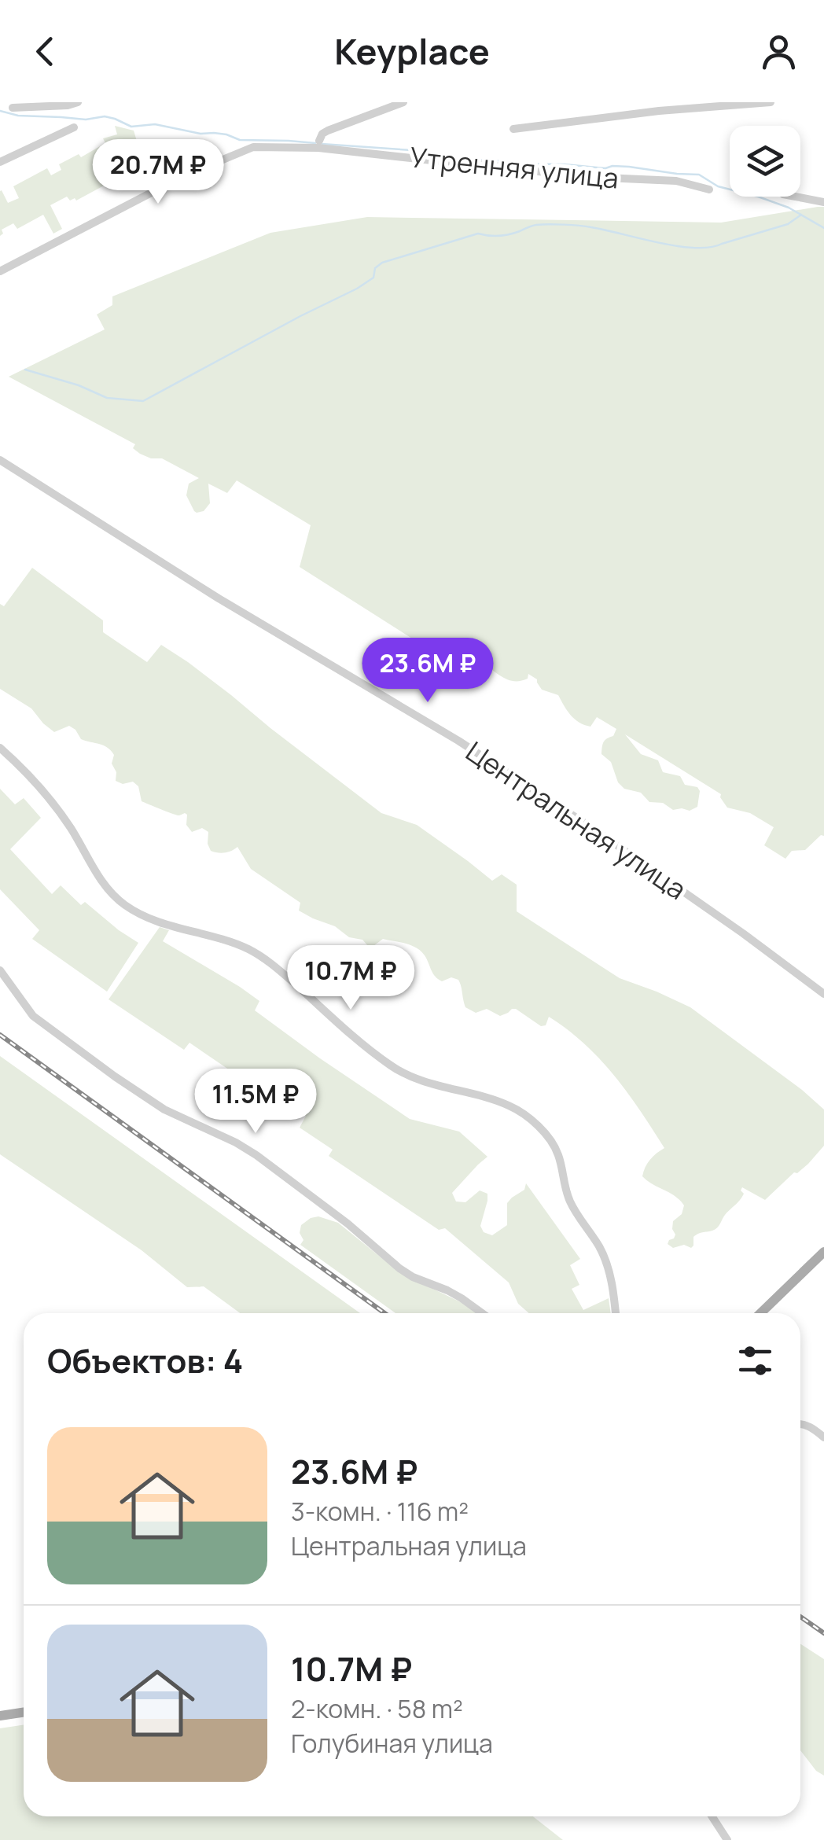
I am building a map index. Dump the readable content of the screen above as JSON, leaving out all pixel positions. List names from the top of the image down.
{
  "streets": {
    "street": ["Утренняя улица", "Центральная улица"]
  },
  "page": {
    "header": "Keyplace",
    "price": [
      "20.7M ₽",
      "23.6M ₽",
      "10.7M ₽",
      "11.5M ₽"
    ],
    "heading": "Объектов: 4",
    "list": [
      {
        "name": "23.6M ₽",
        "note": "3-комн. · 116 m² · Центральная улица"
      },
      {
        "name": "10.7M ₽",
        "note": "2-комн. · 58 m² · Голубиная улица"
      }
    ]
  }
}
